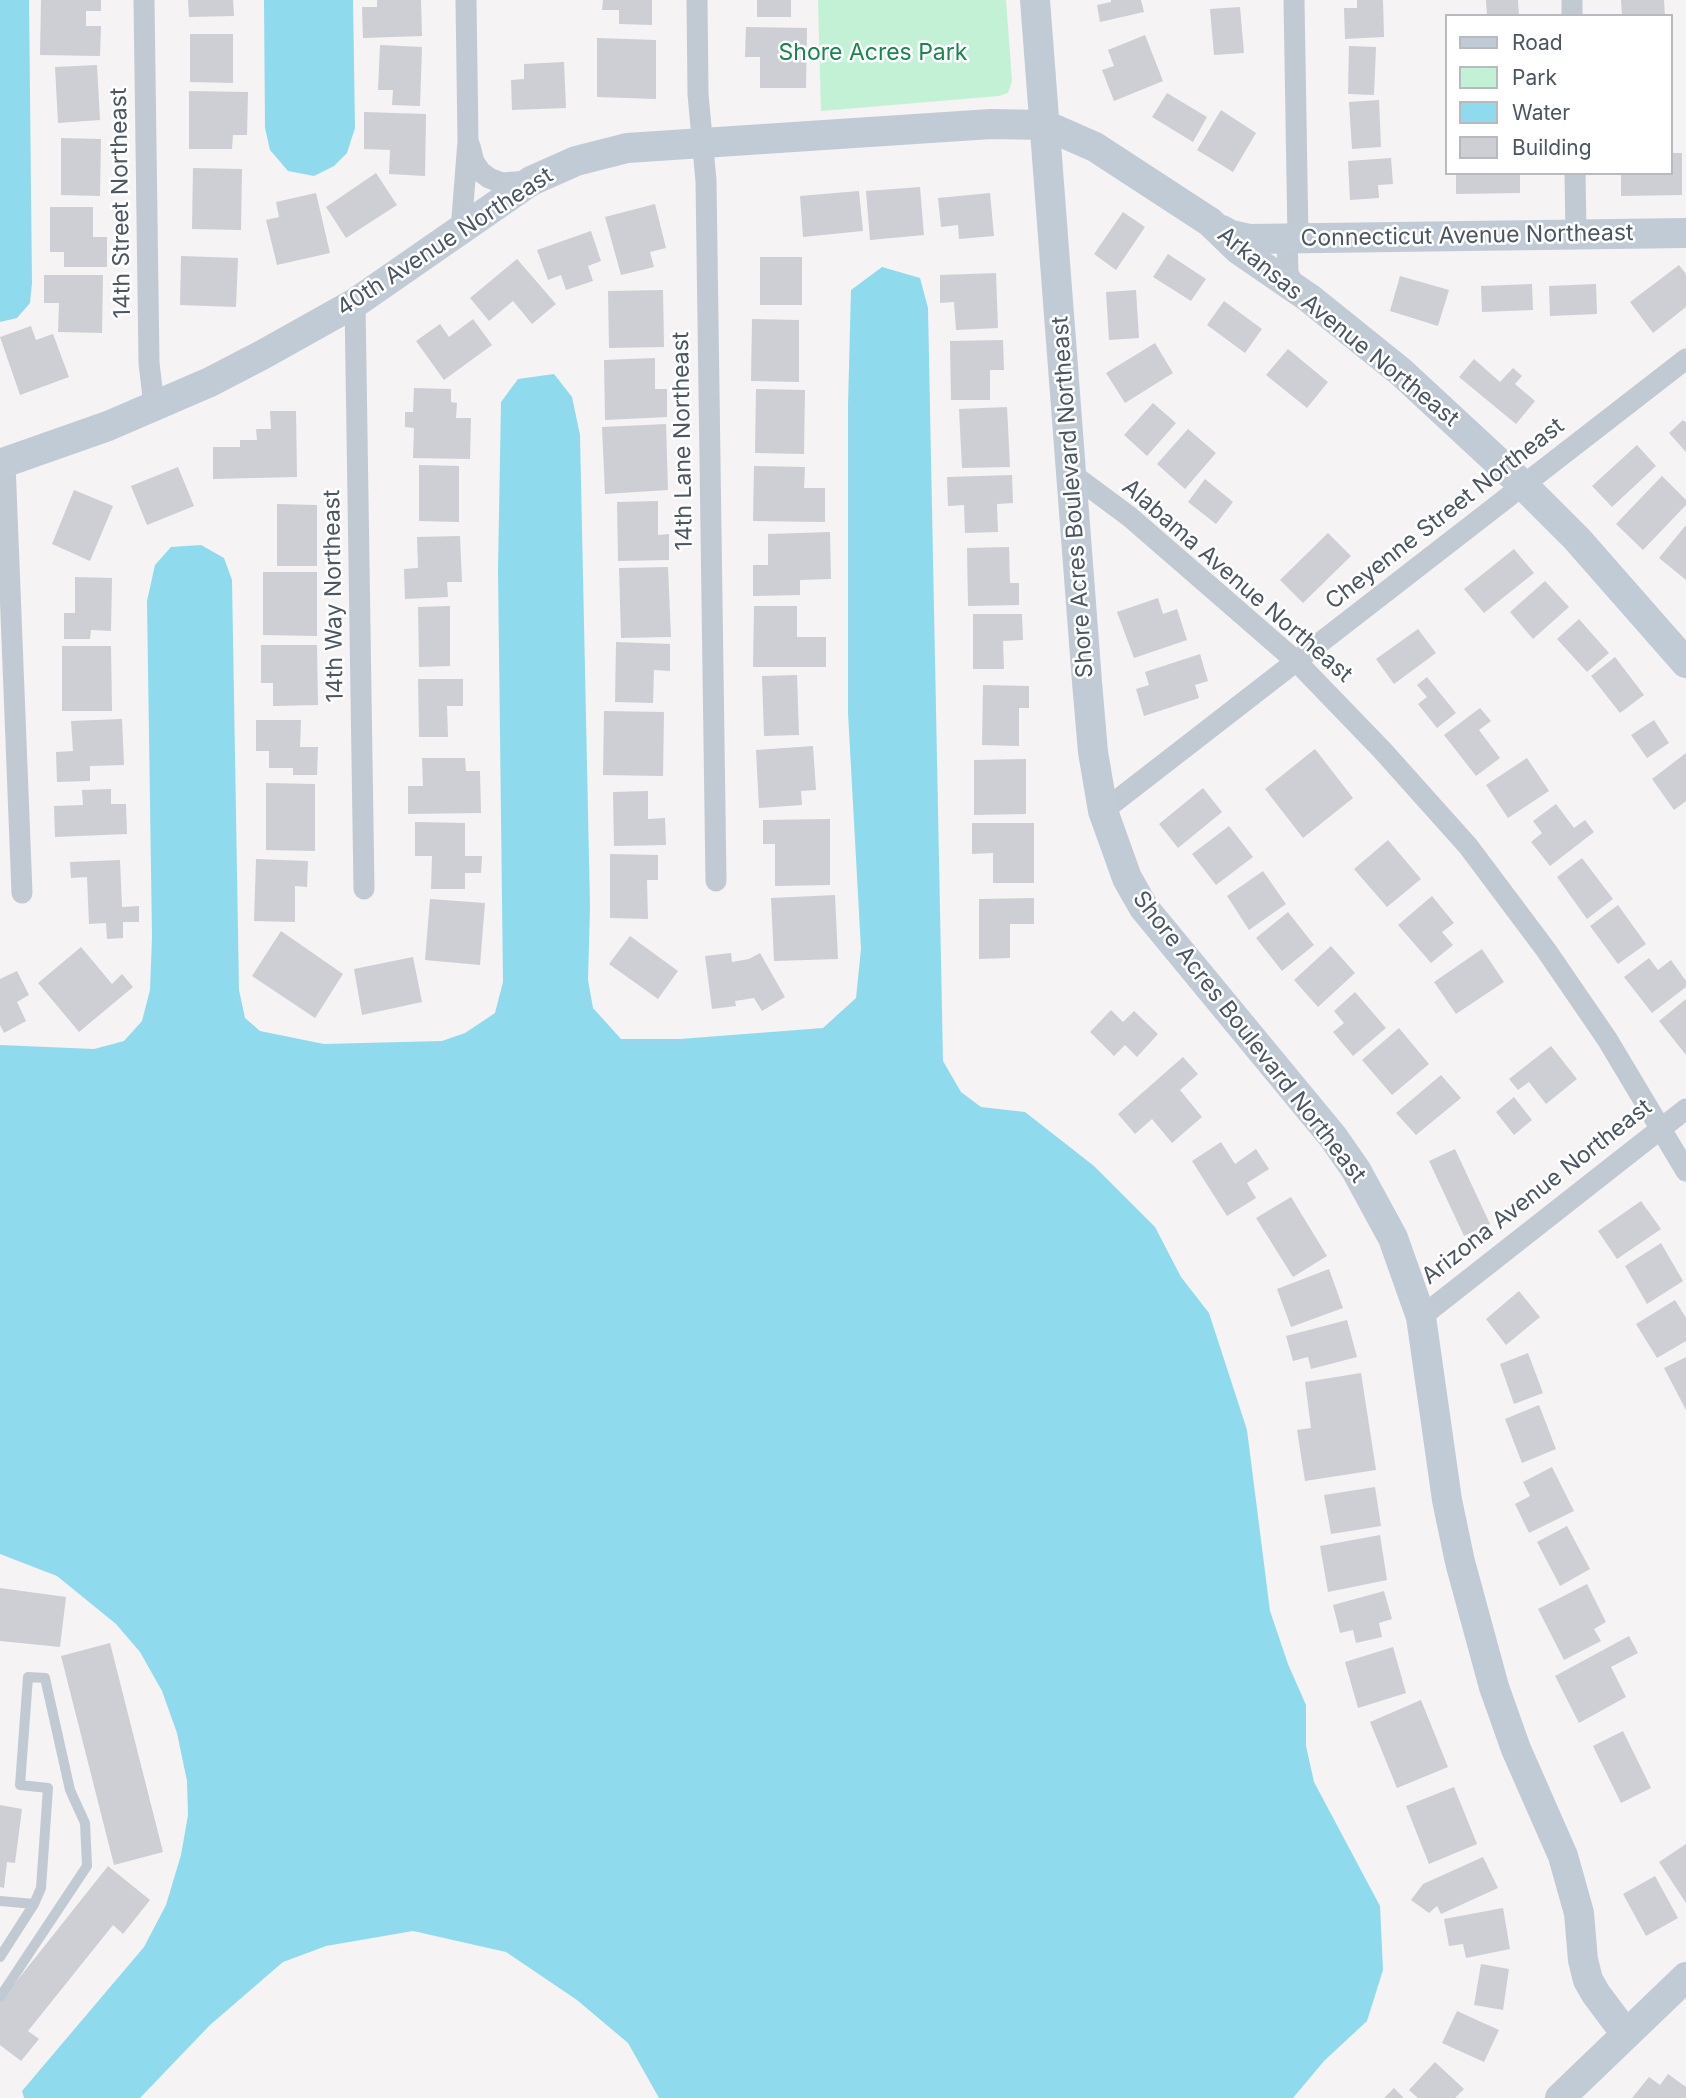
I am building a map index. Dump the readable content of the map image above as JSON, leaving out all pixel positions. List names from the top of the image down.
{
  "streets": {
    "street": [
      "14th Street Northeast",
      "Connecticut Avenue Northeast",
      "40th Avenue Northeast",
      "Arkansas Avenue Northeast",
      "14th Lane Northeast",
      "Shore Acres Boulevard Northeast",
      "Cheyenne Street Northeast",
      "Alabama Avenue Northeast",
      "14th Way Northeast",
      "Arizona Avenue Northeast"
    ]
  },
  "crossings": [
    ["14th Street Northeast", "40th Avenue Northeast"],
    ["Connecticut Avenue Northeast", "Arkansas Avenue Northeast"],
    ["40th Avenue Northeast", "Arkansas Avenue Northeast"],
    ["40th Avenue Northeast", "14th Lane Northeast"],
    ["40th Avenue Northeast", "Shore Acres Boulevard Northeast"],
    ["40th Avenue Northeast", "14th Way Northeast"],
    ["Arkansas Avenue Northeast", "Shore Acres Boulevard Northeast"],
    ["Arkansas Avenue Northeast", "Cheyenne Street Northeast"],
    ["Shore Acres Boulevard Northeast", "Cheyenne Street Northeast"],
    ["Shore Acres Boulevard Northeast", "Alabama Avenue Northeast"],
    ["Shore Acres Boulevard Northeast", "Arizona Avenue Northeast"],
    ["Cheyenne Street Northeast", "Alabama Avenue Northeast"],
    ["Alabama Avenue Northeast", "Arizona Avenue Northeast"]
  ],
  "parks": ["Shore Acres Park"],
  "legend": [
    "Road",
    "Park",
    "Water",
    "Building"
  ]
}
